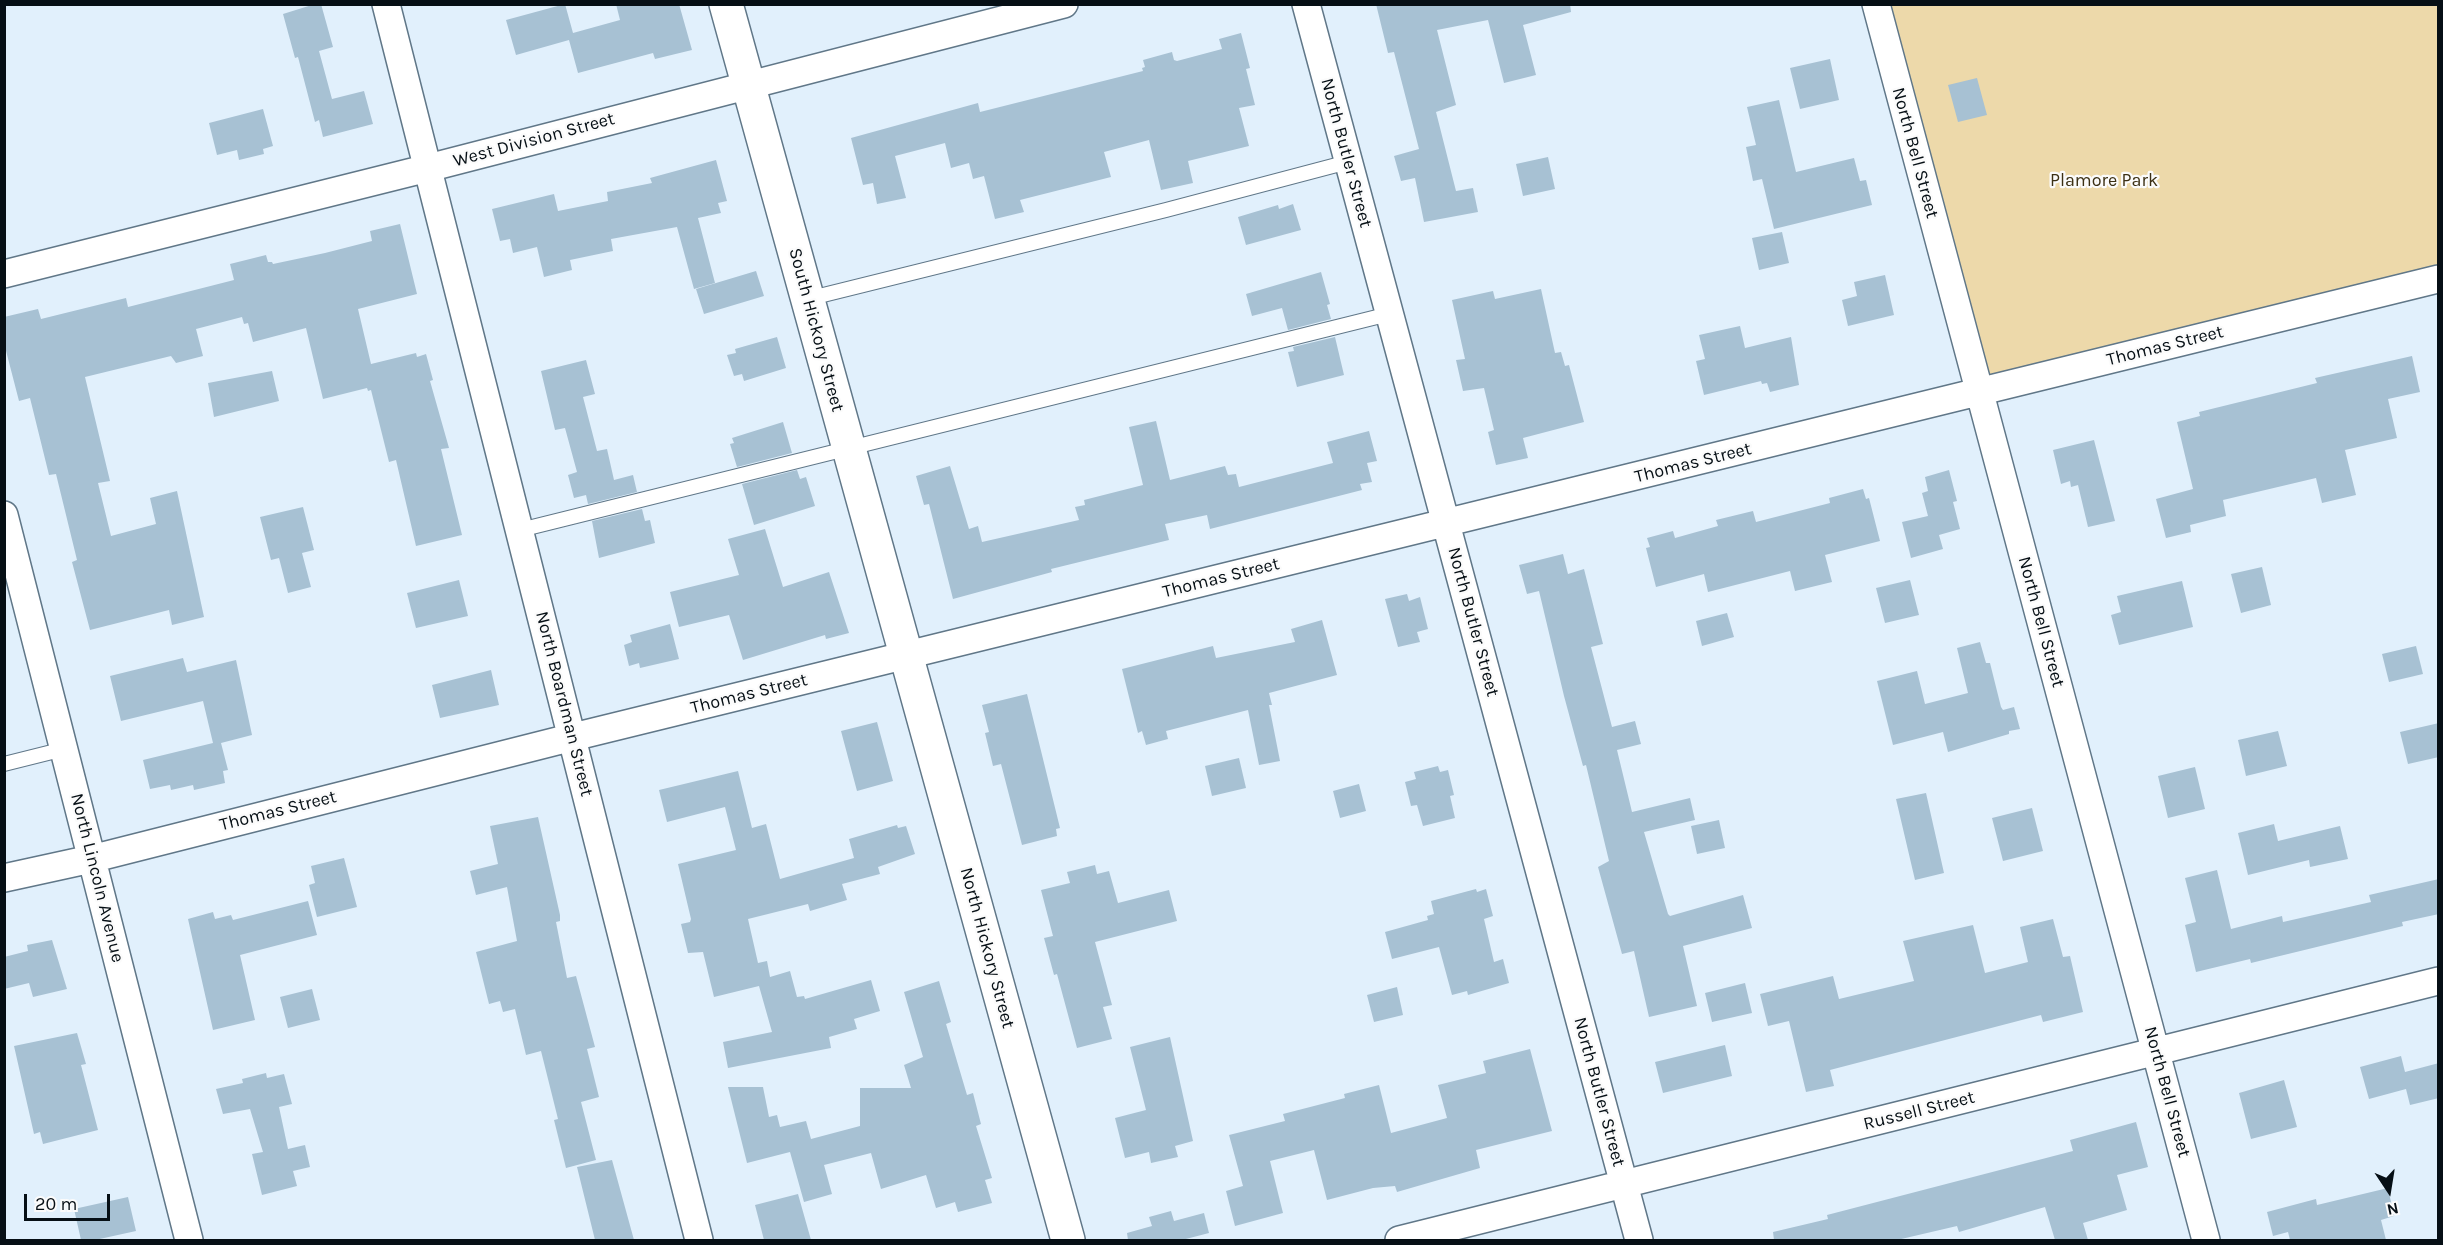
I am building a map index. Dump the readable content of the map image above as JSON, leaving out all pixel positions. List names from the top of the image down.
{
  "streets": {
    "street": [
      "West Division Street",
      "North Butler Street",
      "North Bell Street",
      "South Hickory Street",
      "Thomas Street",
      "North Boardman Street",
      "North Lincoln Avenue",
      "North Hickory Street",
      "Russell Street"
    ]
  },
  "crossings": [
    ["West Division Street", "South Hickory Street"],
    ["West Division Street", "North Boardman Street"],
    ["North Butler Street", "Thomas Street"],
    ["North Butler Street", "Russell Street"],
    ["North Bell Street", "Thomas Street"],
    ["North Bell Street", "Russell Street"],
    ["South Hickory Street", "Thomas Street"],
    ["South Hickory Street", "North Hickory Street"],
    ["Thomas Street", "North Boardman Street"],
    ["Thomas Street", "North Lincoln Avenue"],
    ["Thomas Street", "North Hickory Street"]
  ],
  "parks": ["Plamore Park"],
  "scale_bar": "20 m",
  "north": "bottom"
}
